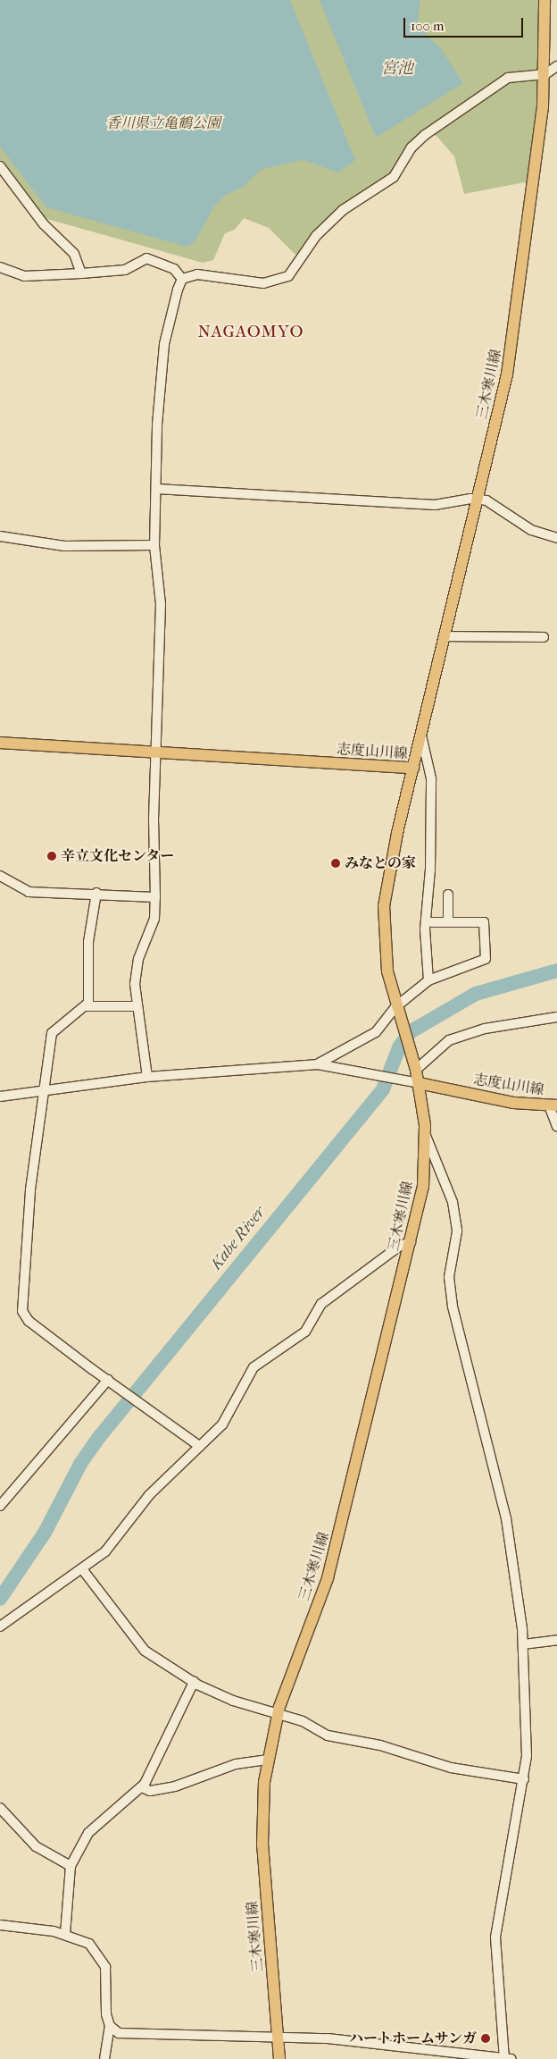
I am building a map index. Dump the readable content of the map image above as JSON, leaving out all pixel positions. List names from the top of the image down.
{
  "streets": {
    "main road": ["三木寒川線", "志度山川線"]
  },
  "crossings": [
    ["三木寒川線", "志度山川線"]
  ],
  "districts": ["NAGAOMYO"],
  "water": ["宮池", "Kabe River"],
  "parks": ["香川県立亀鶴公園"],
  "places": ["辛立文化センター", "みなとの家", "ハートホームサンガ"],
  "scale_bar": "100 m"
}
